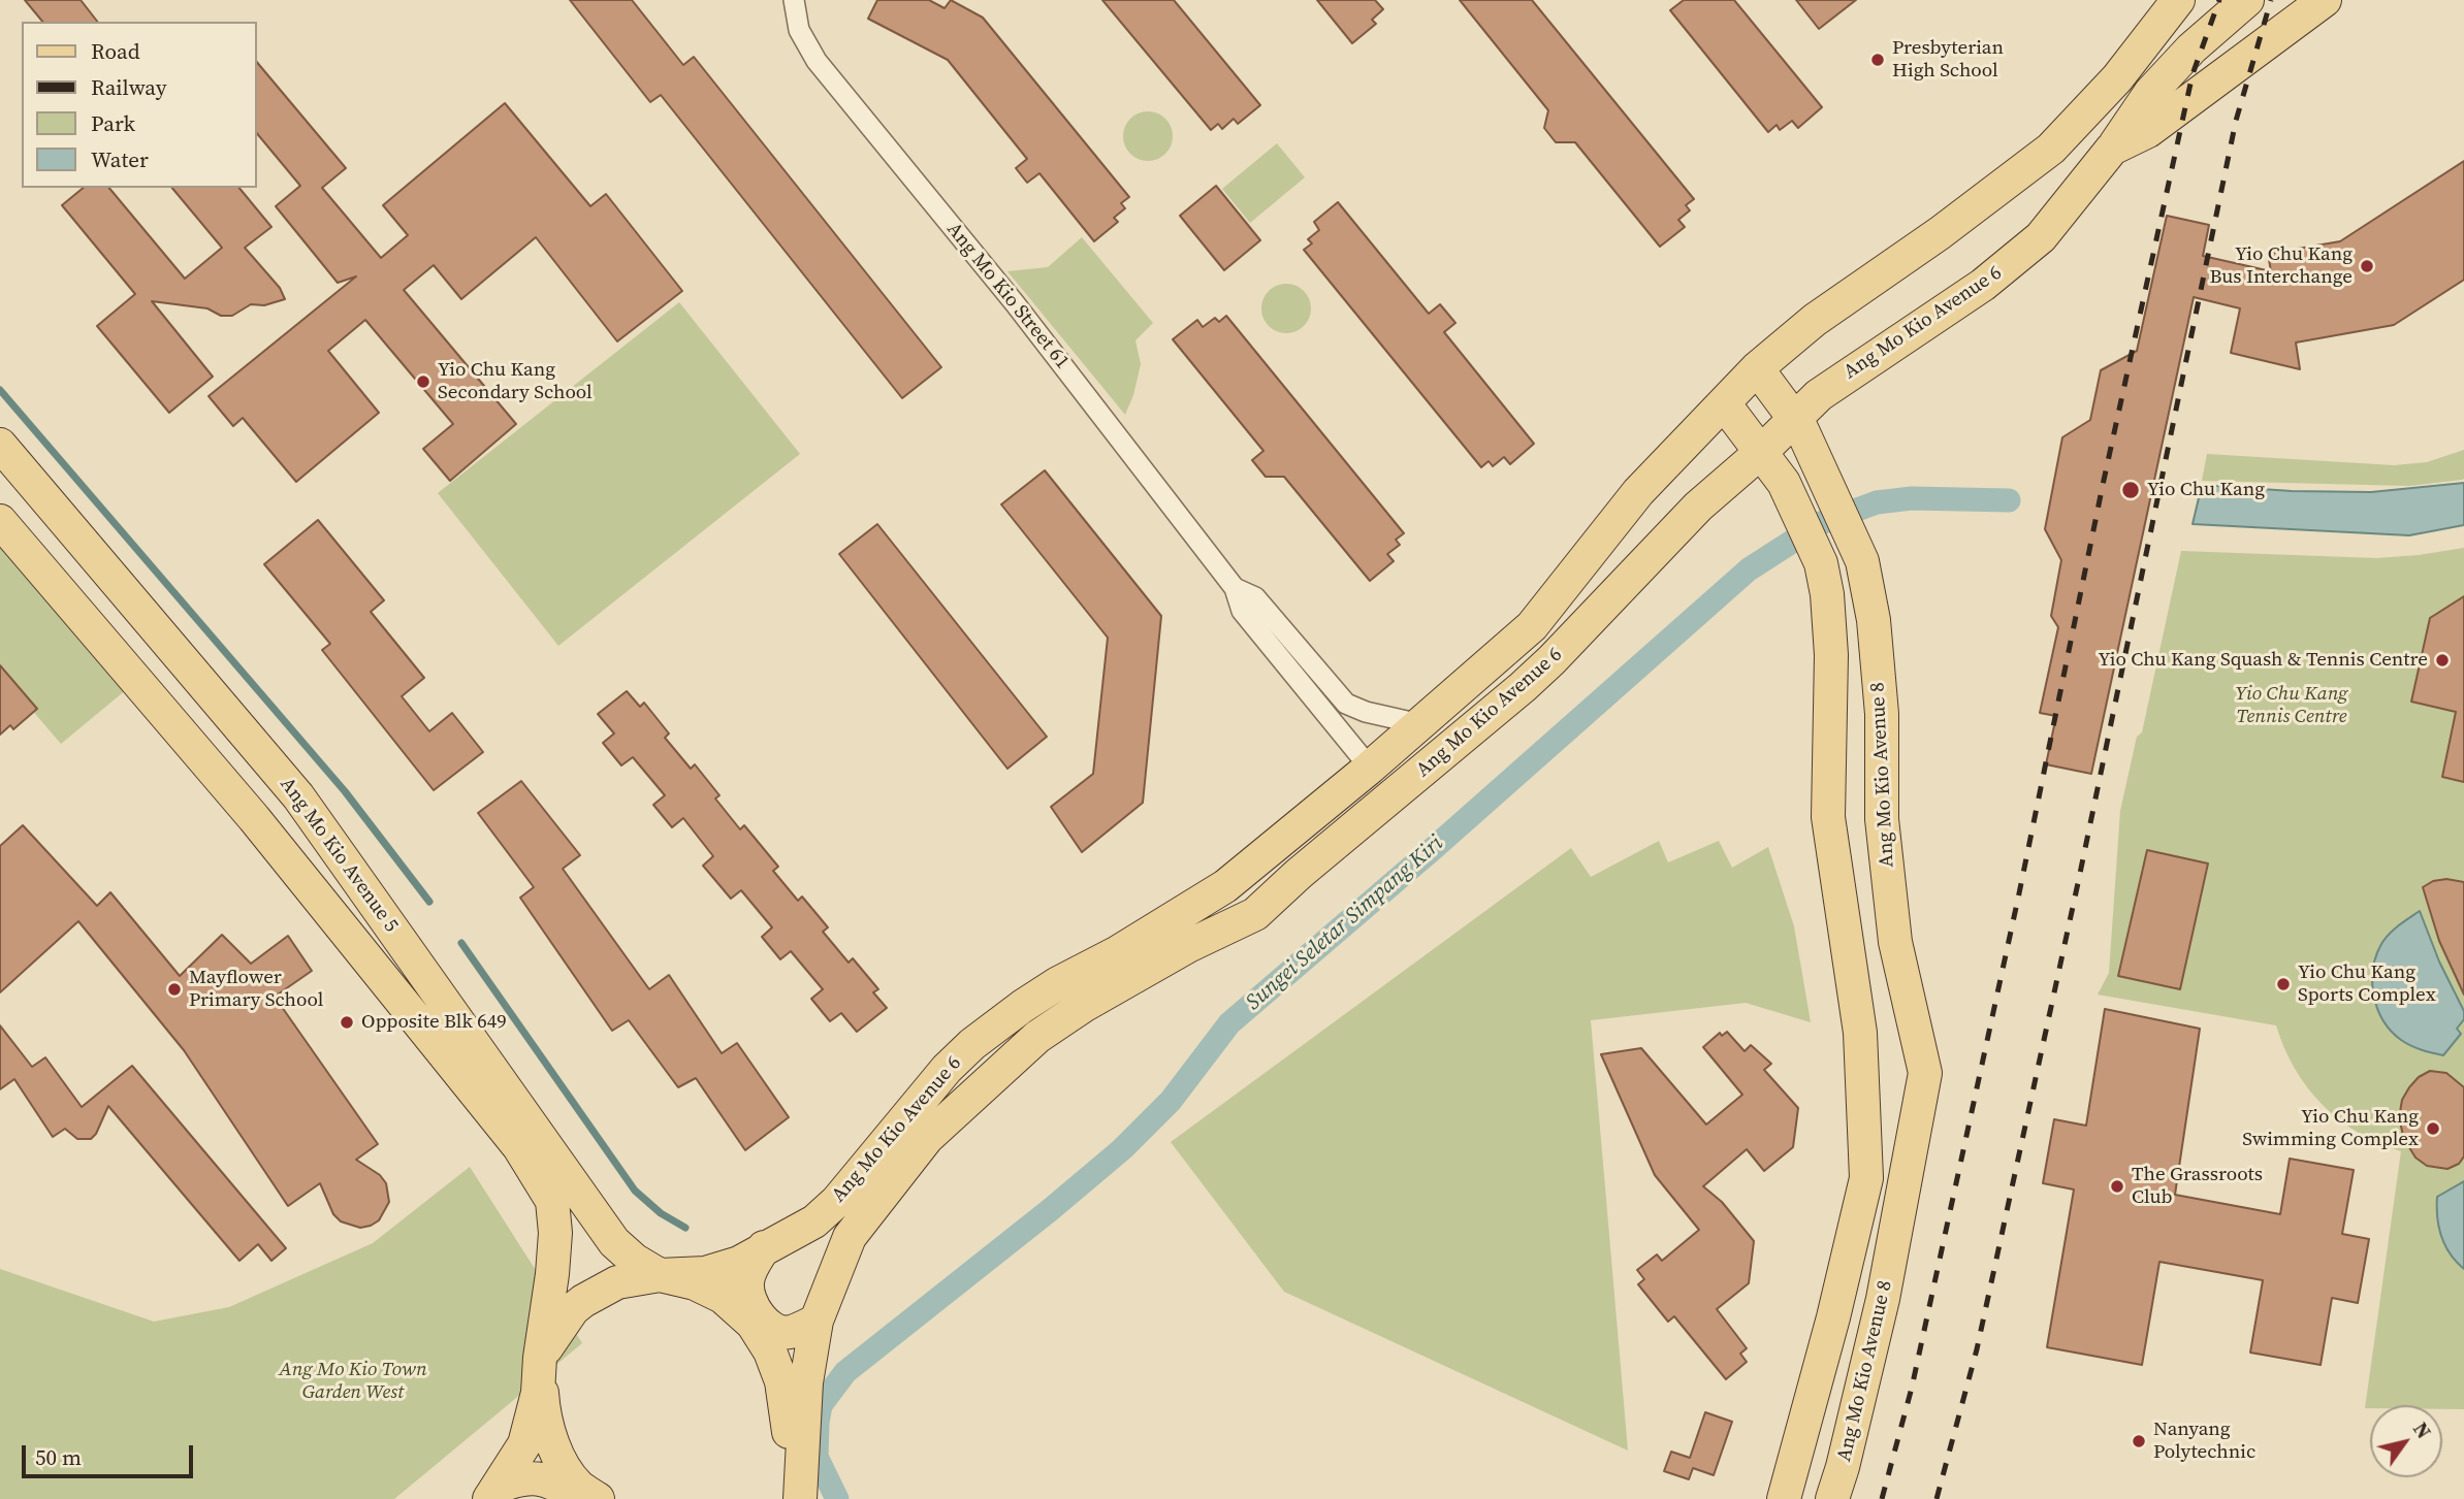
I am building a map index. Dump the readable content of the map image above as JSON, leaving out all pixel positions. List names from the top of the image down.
{
  "streets": {
    "main road": ["Ang Mo Kio Avenue 6", "Ang Mo Kio Avenue 8", "Ang Mo Kio Avenue 5"],
    "street": ["Ang Mo Kio Street 61"]
  },
  "crossings": [
    ["Ang Mo Kio Street 61", "Ang Mo Kio Avenue 6"],
    ["Ang Mo Kio Avenue 6", "Ang Mo Kio Avenue 8"],
    ["Ang Mo Kio Avenue 6", "Ang Mo Kio Avenue 5"]
  ],
  "water": ["Sungei Seletar Simpang Kiri"],
  "parks": ["Yio Chu Kang Tennis Centre", "Ang Mo Kio Town Garden West"],
  "places": [
    "Presbyterian High School",
    "Yio Chu Kang Bus Interchange",
    "Yio Chu Kang Secondary School",
    "Yio Chu Kang",
    "Yio Chu Kang Squash & Tennis Centre",
    "Yio Chu Kang Sports Complex",
    "Mayflower Primary School",
    "Opposite Blk 649",
    "Yio Chu Kang Swimming Complex",
    "The Grassroots Club",
    "Nanyang Polytechnic"
  ],
  "legend": [
    "Road",
    "Railway",
    "Park",
    "Water"
  ],
  "scale_bar": "50 m",
  "north": "top right"
}
